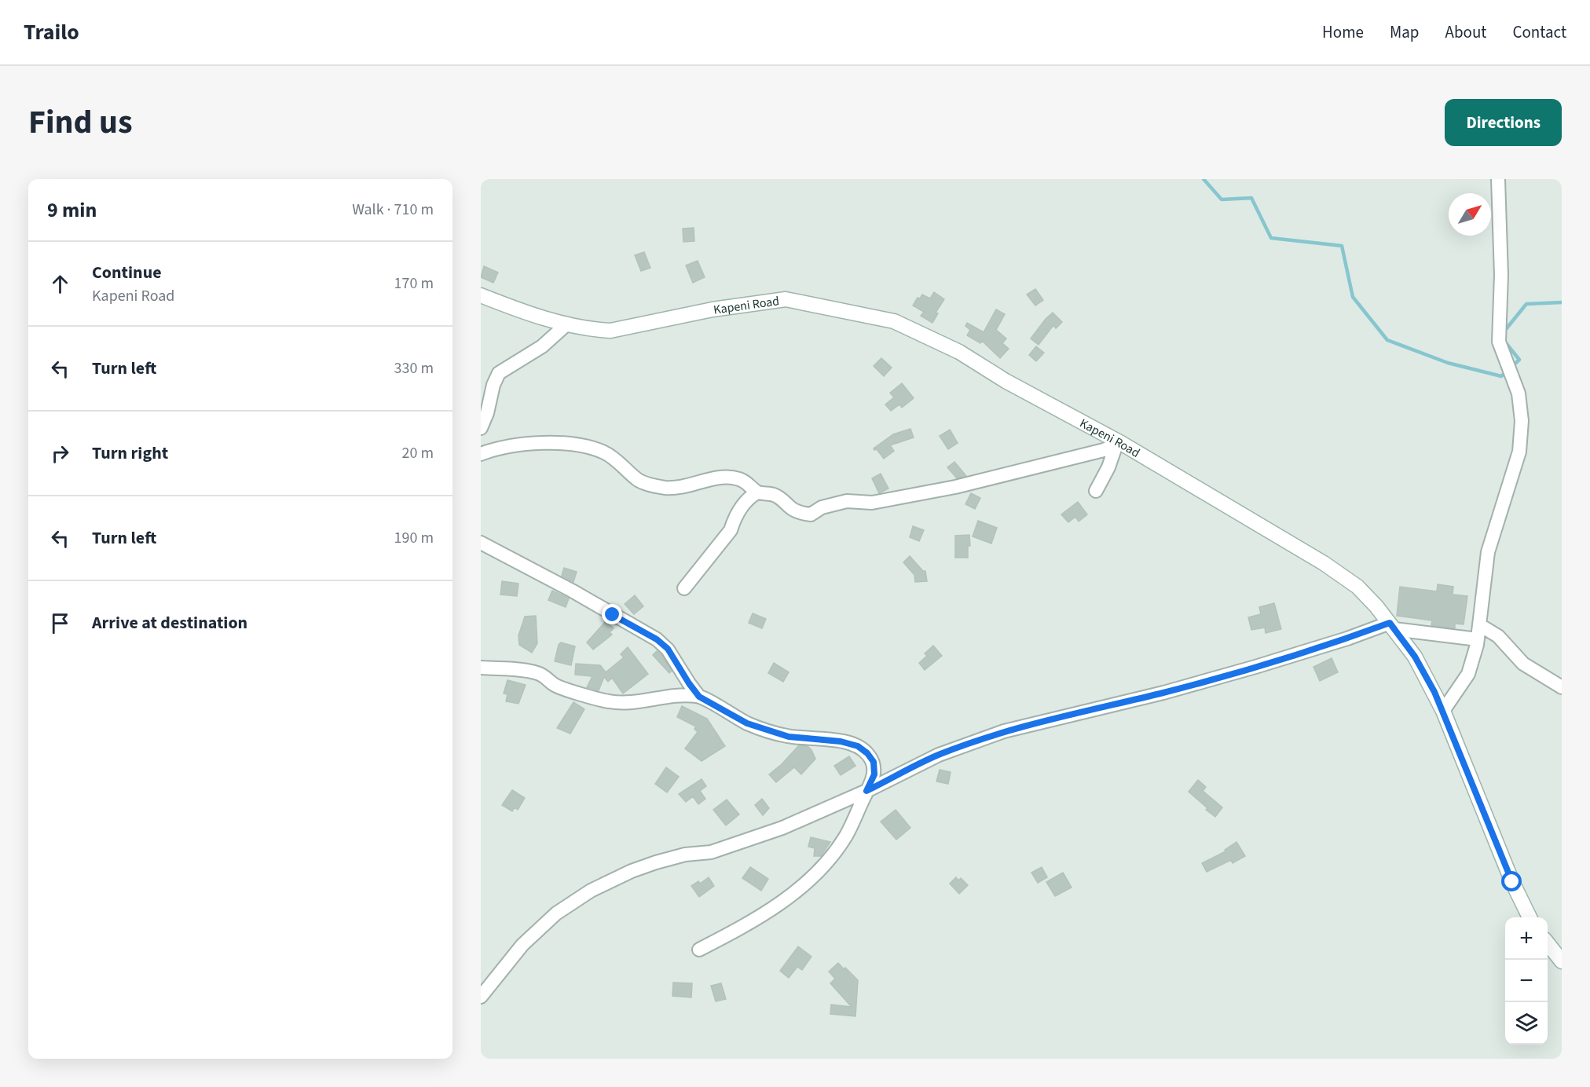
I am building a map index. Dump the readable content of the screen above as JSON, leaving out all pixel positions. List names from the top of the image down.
{
  "streets": {
    "main road": ["Kapeni Road"]
  },
  "north": "top right",
  "page": {
    "header": "Trailo",
    "nav": [
      "Home",
      "Map",
      "About",
      "Contact"
    ],
    "title": "Find us",
    "buttons": "Directions",
    "heading": ["9 min", "Walk · 710 m"],
    "list": [
      ["Continue", "Kapeni Road", "170 m"],
      ["Turn left", "330 m"],
      ["Turn right", "20 m"],
      ["Turn left", "190 m"],
      "Arrive at destination"
    ],
    "map_buttons": ["+", "−"]
  }
}
